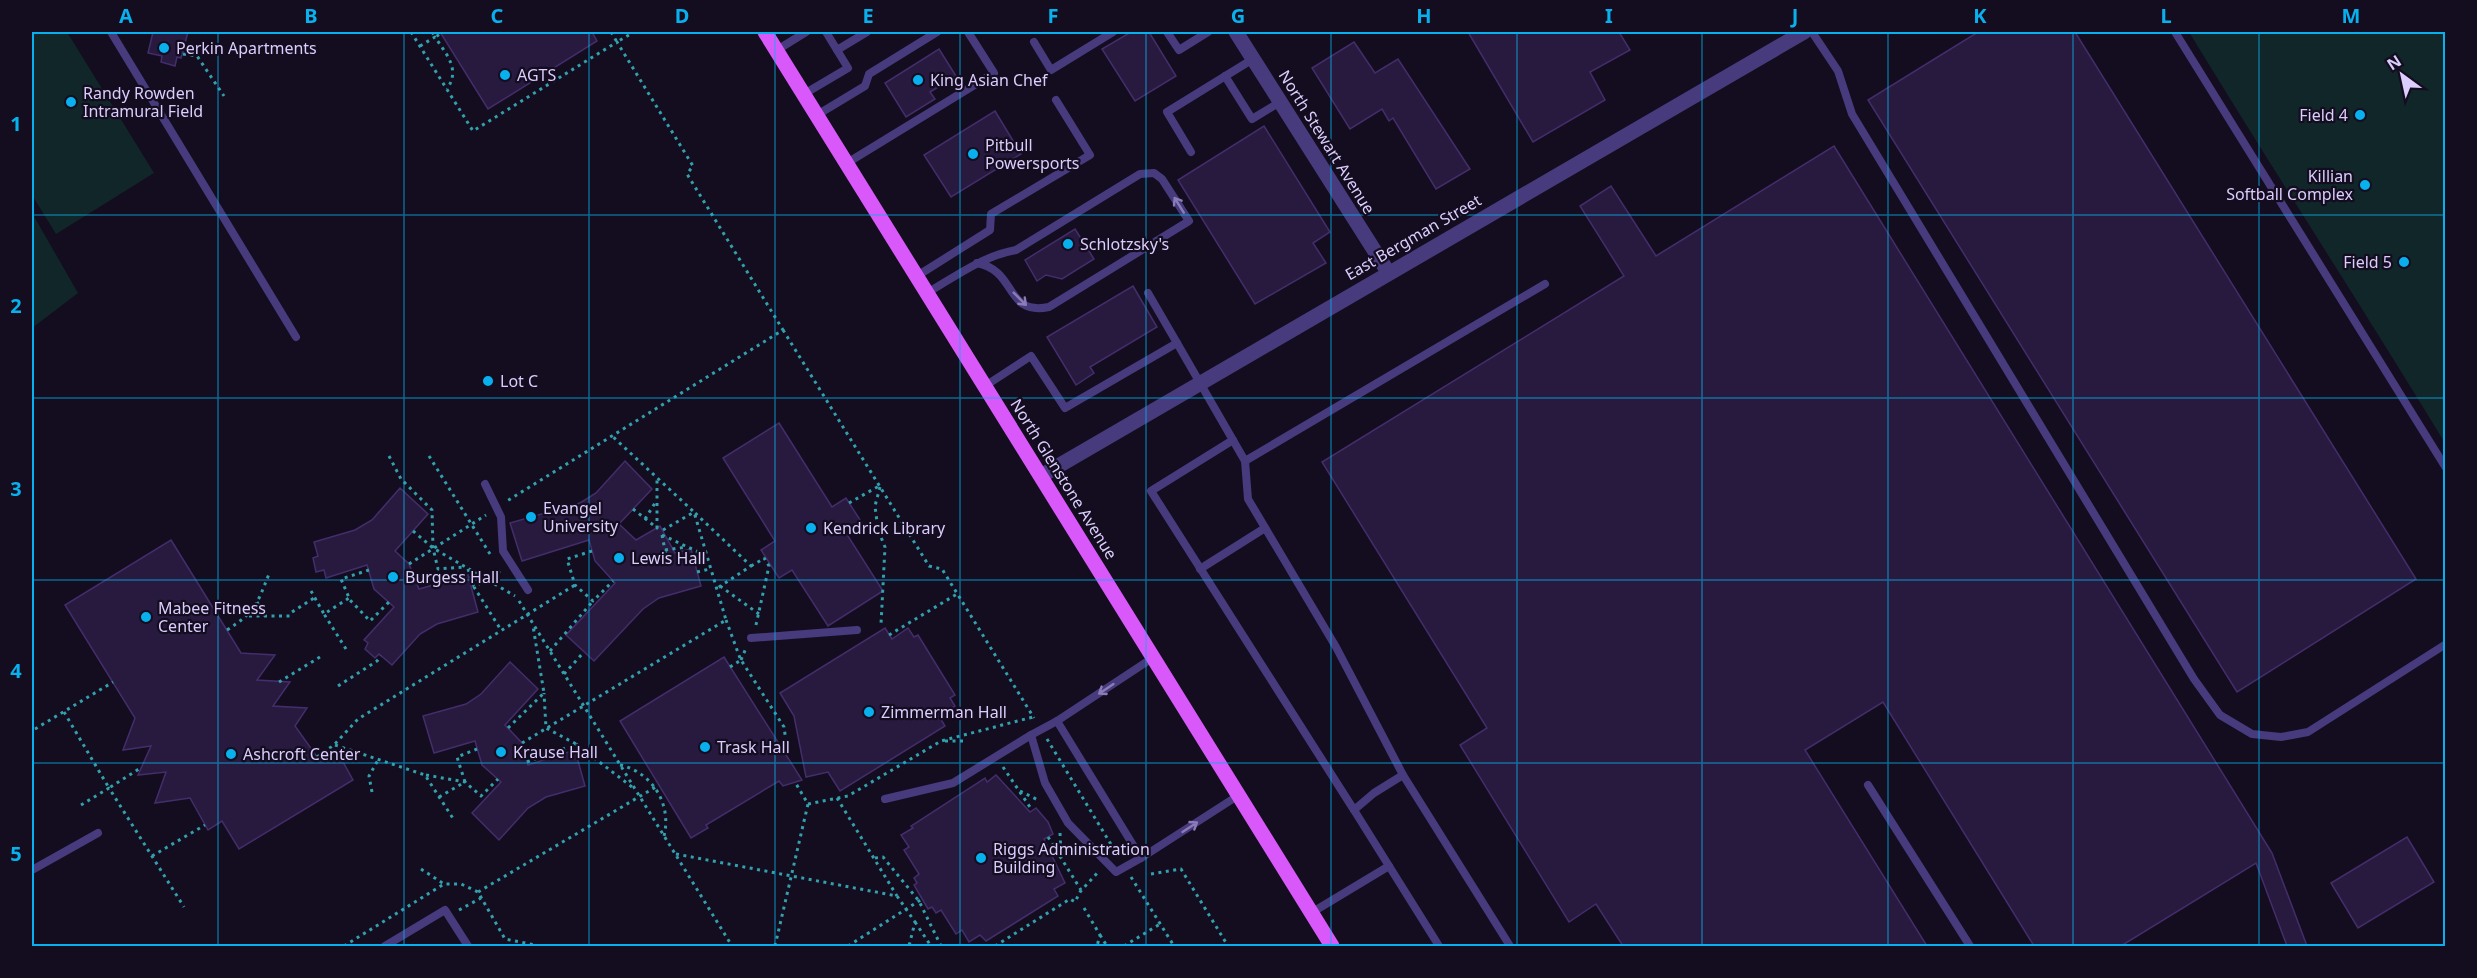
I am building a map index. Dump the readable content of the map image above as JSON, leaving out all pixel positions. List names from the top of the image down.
{
  "streets": {
    "main road": ["North Glenstone Avenue"],
    "street": ["North Stewart Avenue", "East Bergman Street"]
  },
  "crossings": [
    ["North Stewart Avenue", "East Bergman Street"],
    ["East Bergman Street", "North Glenstone Avenue"]
  ],
  "places": [
    "Perkin Apartments",
    "AGTS",
    "King Asian Chef",
    "Randy Rowden Intramural Field",
    "Field 4",
    "Pitbull Powersports",
    "Killian Softball Complex",
    "Schlotzsky's",
    "Field 5",
    "Lot C",
    "Evangel University",
    "Kendrick Library",
    "Lewis Hall",
    "Burgess Hall",
    "Mabee Fitness Center",
    "Zimmerman Hall",
    "Trask Hall",
    "Krause Hall",
    "Ashcroft Center",
    "Riggs Administration Building"
  ],
  "north": "top left",
  "grid": {
    "columns": [
      "A",
      "B",
      "C",
      "D",
      "E",
      "F",
      "G",
      "H",
      "I",
      "J",
      "K",
      "L",
      "M"
    ],
    "rows": [
      "1",
      "2",
      "3",
      "4",
      "5"
    ]
  }
}
